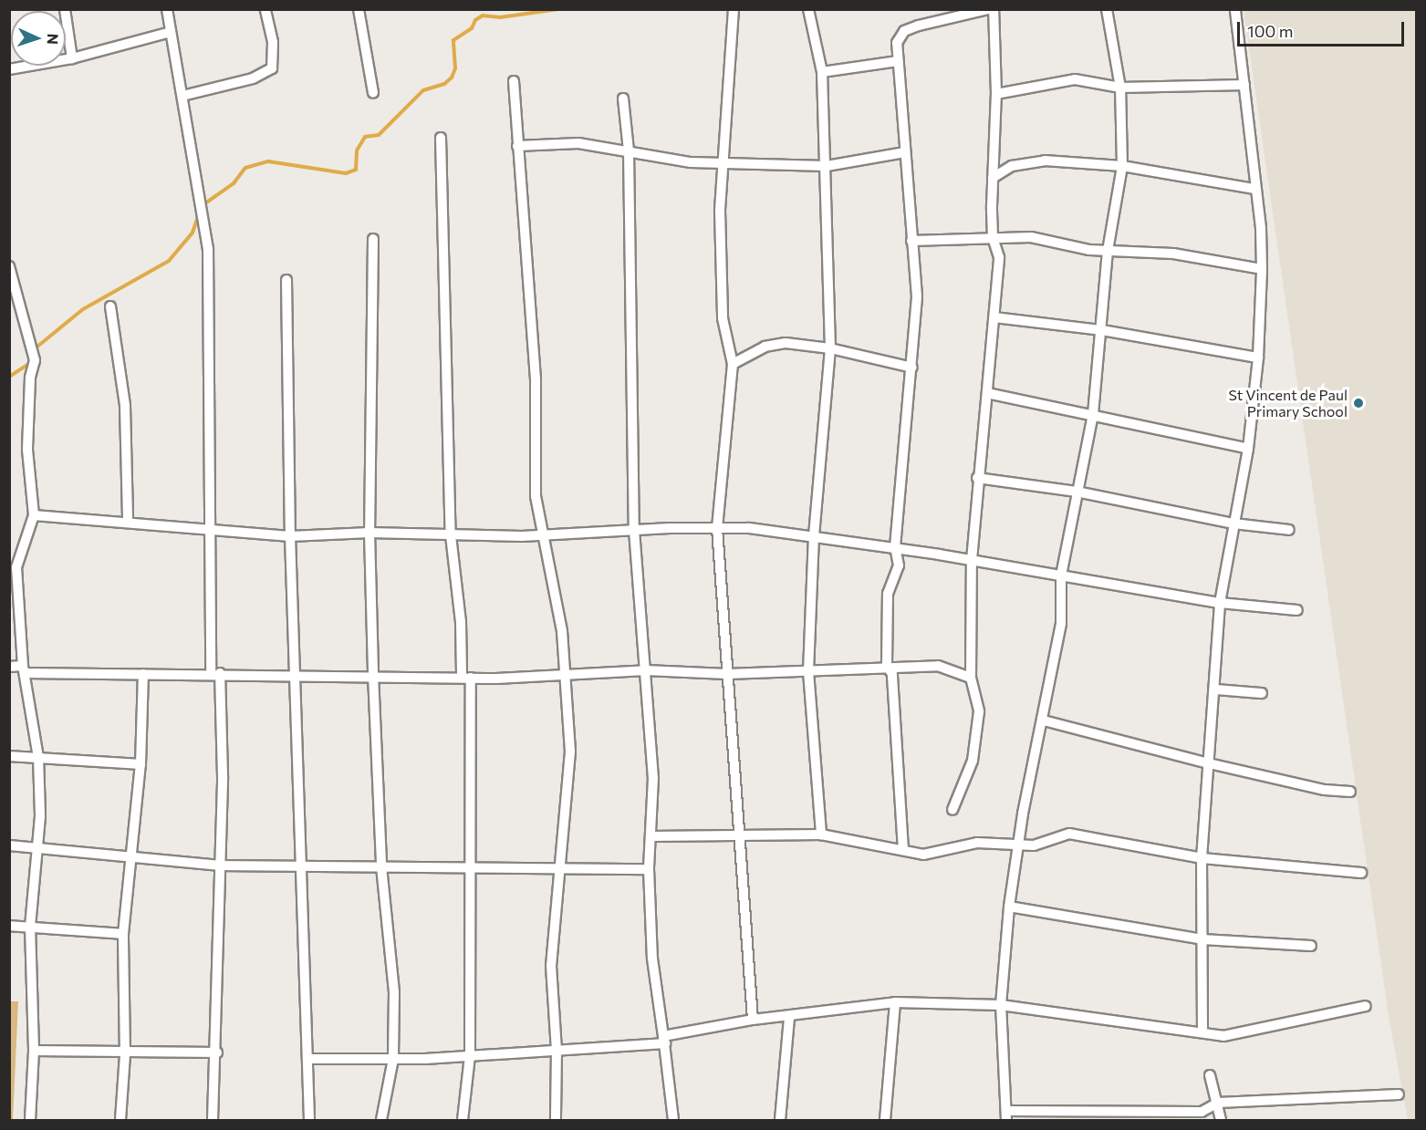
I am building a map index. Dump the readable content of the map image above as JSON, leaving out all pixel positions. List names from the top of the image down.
{
  "places": ["St Vincent de Paul Primary School"],
  "scale_bar": "100 m",
  "north": "right"
}
